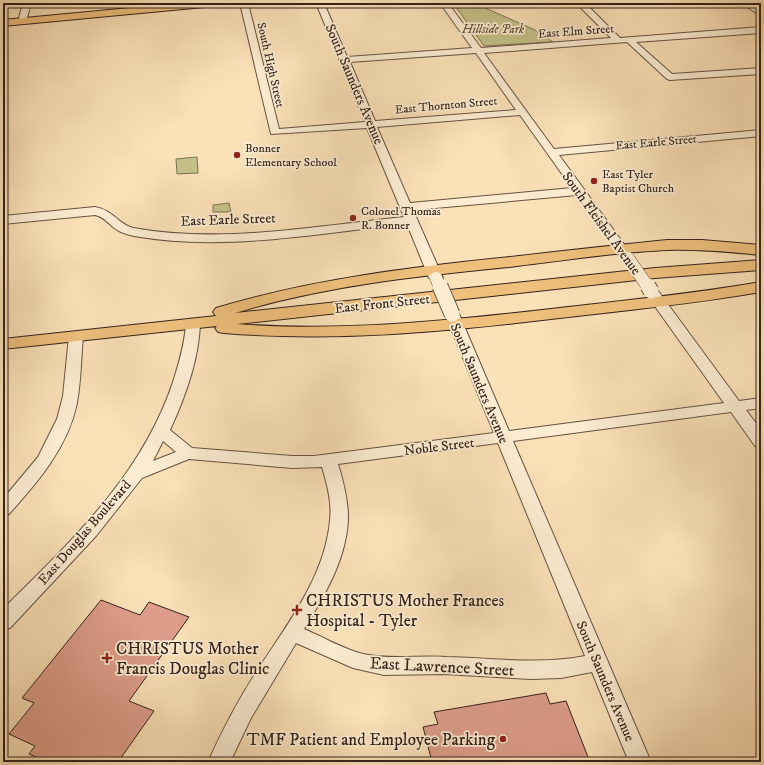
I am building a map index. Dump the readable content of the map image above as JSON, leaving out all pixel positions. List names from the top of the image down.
{
  "streets": {
    "main road": ["East Front Street"],
    "street": [
      "East Elm Street",
      "South High Street",
      "South Saunders Avenue",
      "East Thornton Street",
      "East Earle Street",
      "South Fleishel Avenue",
      "Noble Street",
      "East Douglas Boulevard",
      "East Lawrence Street"
    ]
  },
  "crossings": [
    ["East Elm Street", "South Saunders Avenue"],
    ["East Elm Street", "South Fleishel Avenue"],
    ["South High Street", "East Thornton Street"],
    ["South Saunders Avenue", "East Thornton Street"],
    ["South Saunders Avenue", "East Earle Street"],
    ["South Saunders Avenue", "Noble Street"],
    ["South Saunders Avenue", "East Lawrence Street"],
    ["East Thornton Street", "South Fleishel Avenue"],
    ["East Earle Street", "South Fleishel Avenue"],
    ["South Fleishel Avenue", "Noble Street"],
    ["East Front Street", "East Douglas Boulevard"],
    ["Noble Street", "East Douglas Boulevard"]
  ],
  "parks": ["Hillside Park"],
  "places": {
    "other": [
      "Bonner Elementary School",
      "East Tyler Baptist Church",
      "Colonel Thomas R. Bonner",
      "TMF Patient and Employee Parking"
    ],
    "health": ["CHRISTUS Mother Frances Hospital - Tyler", "CHRISTUS Mother Francis Douglas Clinic"]
  }
}
